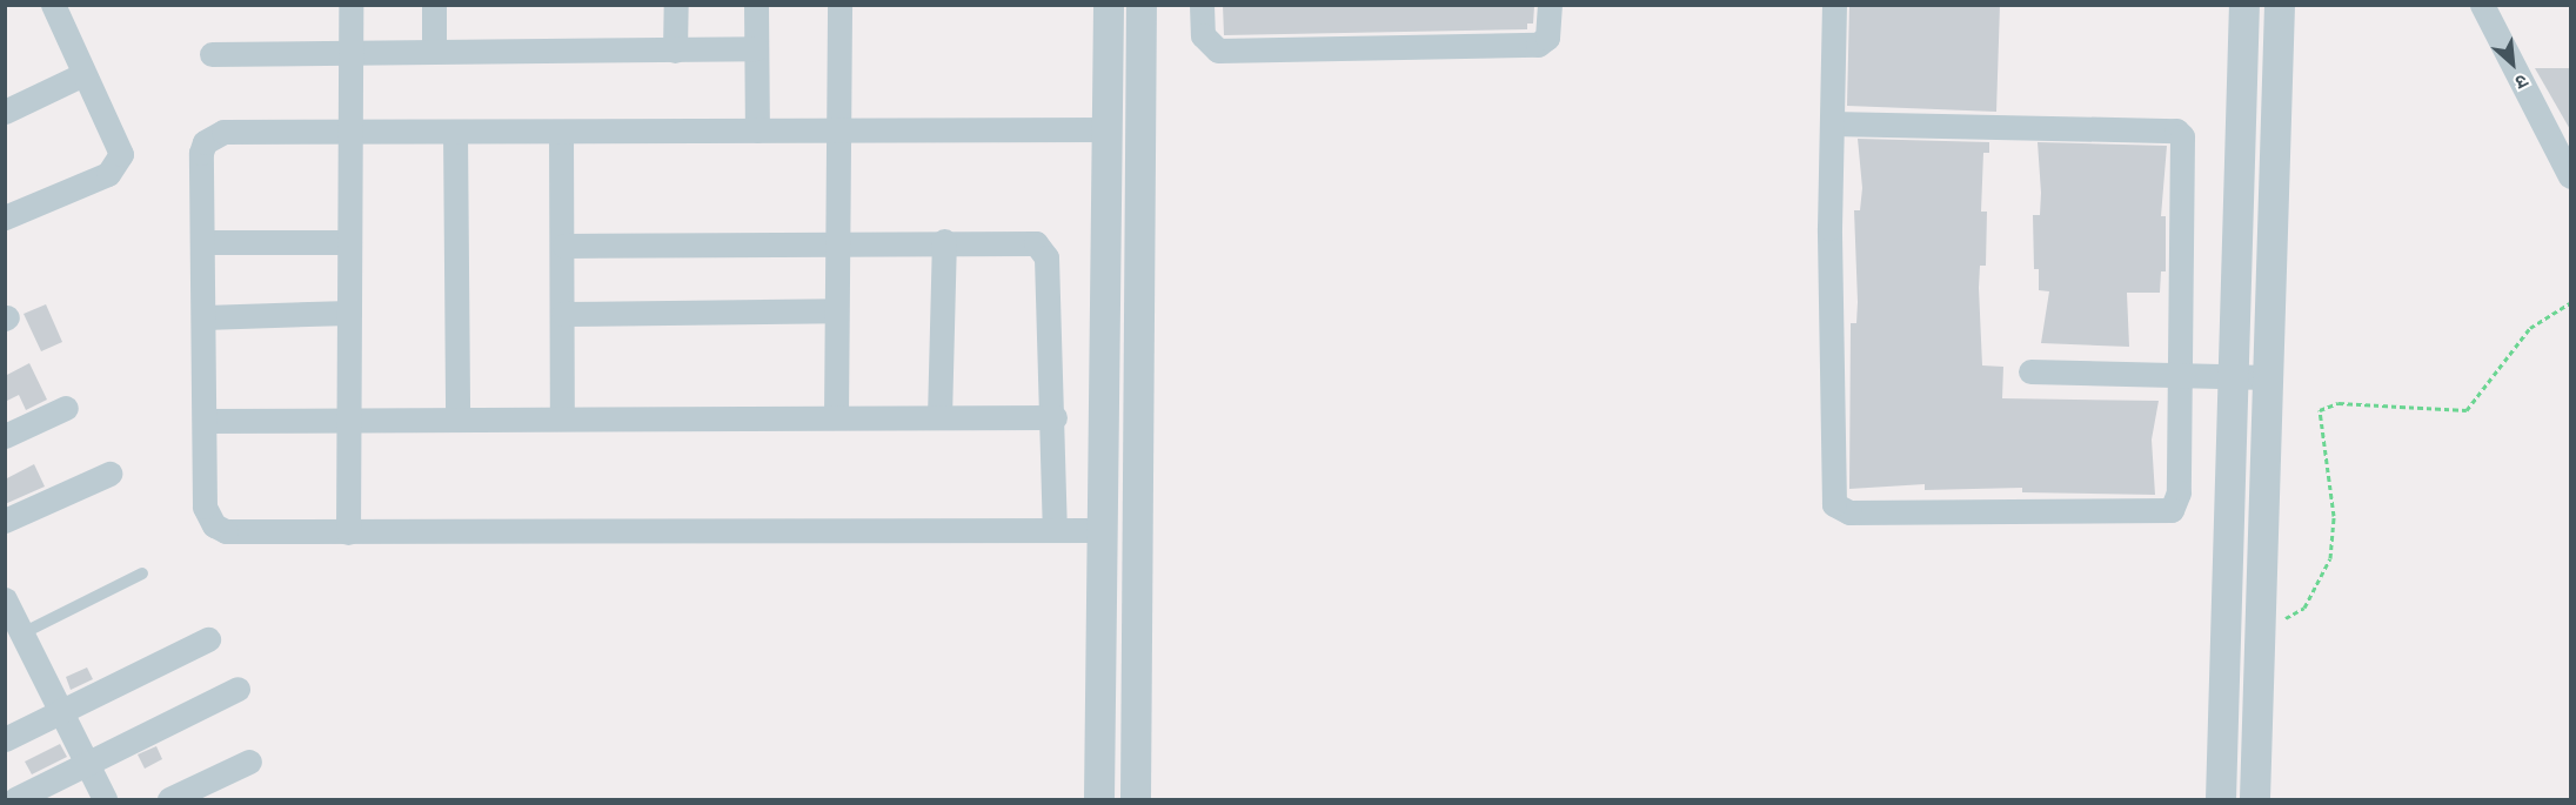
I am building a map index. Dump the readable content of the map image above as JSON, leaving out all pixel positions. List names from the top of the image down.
{
  "north": "bottom right"
}
